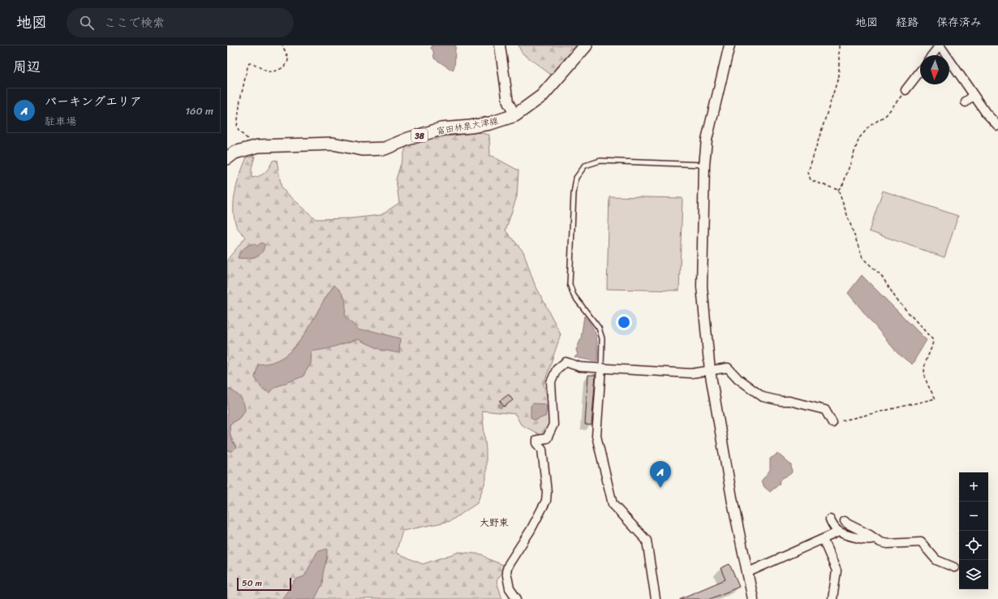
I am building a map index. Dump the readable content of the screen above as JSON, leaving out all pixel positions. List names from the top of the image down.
{
  "streets": {
    "main road": ["富田林泉大津線", "38"]
  },
  "districts": ["大野東"],
  "scale_bar": "50 m",
  "north": "bottom",
  "page": {
    "header": "地図",
    "search": "ここで検索",
    "nav": ["地図", "経路", "保存済み"],
    "heading": "周辺",
    "list": [
      {
        "mark": "A",
        "name": "パーキングエリア",
        "note": "駐車場",
        "value": "160 m"
      }
    ],
    "pins": "A",
    "map_buttons": ["+", "−"],
    "scale": "50 m"
  }
}
